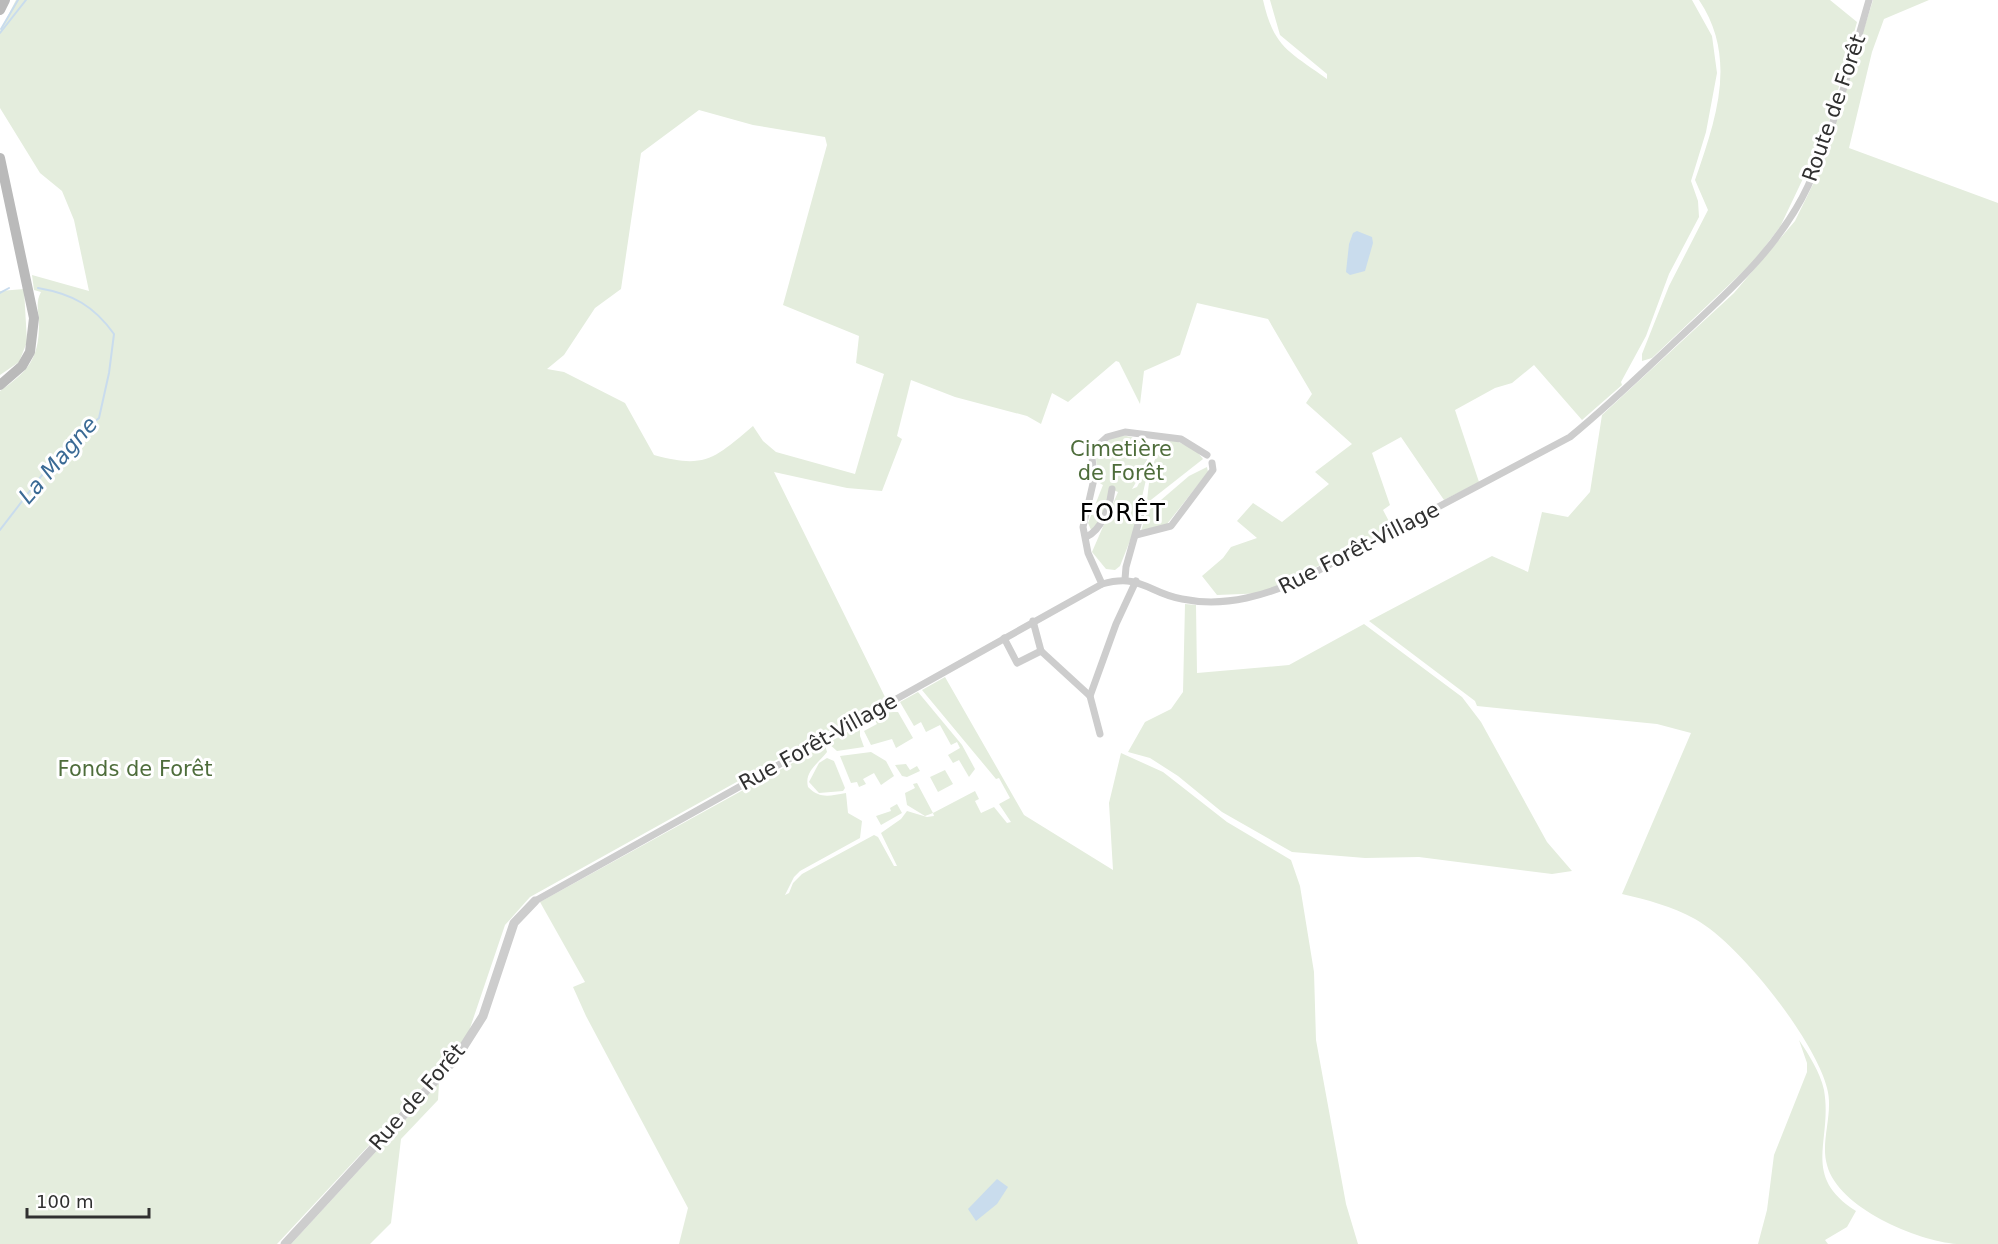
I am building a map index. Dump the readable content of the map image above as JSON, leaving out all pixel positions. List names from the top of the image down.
{
  "streets": {
    "street": ["Route de Forêt", "Rue Forêt-Village", "Rue de Forêt"]
  },
  "crossings": [
    ["Route de Forêt", "Rue Forêt-Village"],
    ["Rue Forêt-Village", "Rue de Forêt"]
  ],
  "districts": ["FORÊT"],
  "water": ["La Magne"],
  "parks": ["Cimetière de Forêt", "Fonds de Forêt"],
  "scale_bar": "100 m"
}
